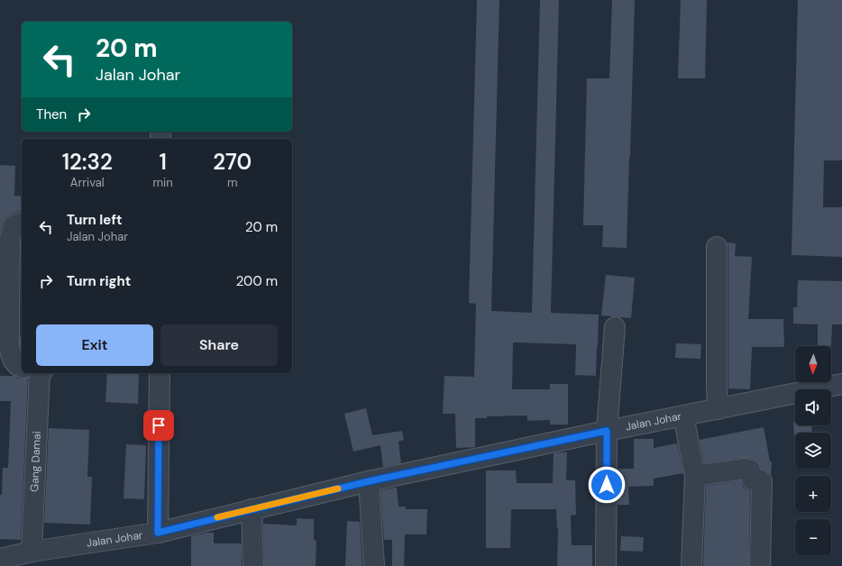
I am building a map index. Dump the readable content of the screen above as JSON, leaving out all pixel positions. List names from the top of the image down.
{
  "streets": {
    "street": ["Jalan Johar", "Gang Damai"]
  },
  "crossings": [
    ["Jalan Johar", "Gang Damai"]
  ],
  "north": "bottom",
  "page": {
    "turn": ["20 m", "Jalan Johar"],
    "then": "Then",
    "eta": [
      "12:32",
      "Arrival",
      "1",
      "min",
      "270",
      "m"
    ],
    "list": [
      {
        "name": "Turn left",
        "note": "Jalan Johar",
        "value": "20 m"
      },
      {
        "name": "Turn right",
        "value": "200 m"
      }
    ],
    "buttons": ["Exit", "Share"],
    "map_buttons": ["+", "−"]
  }
}
